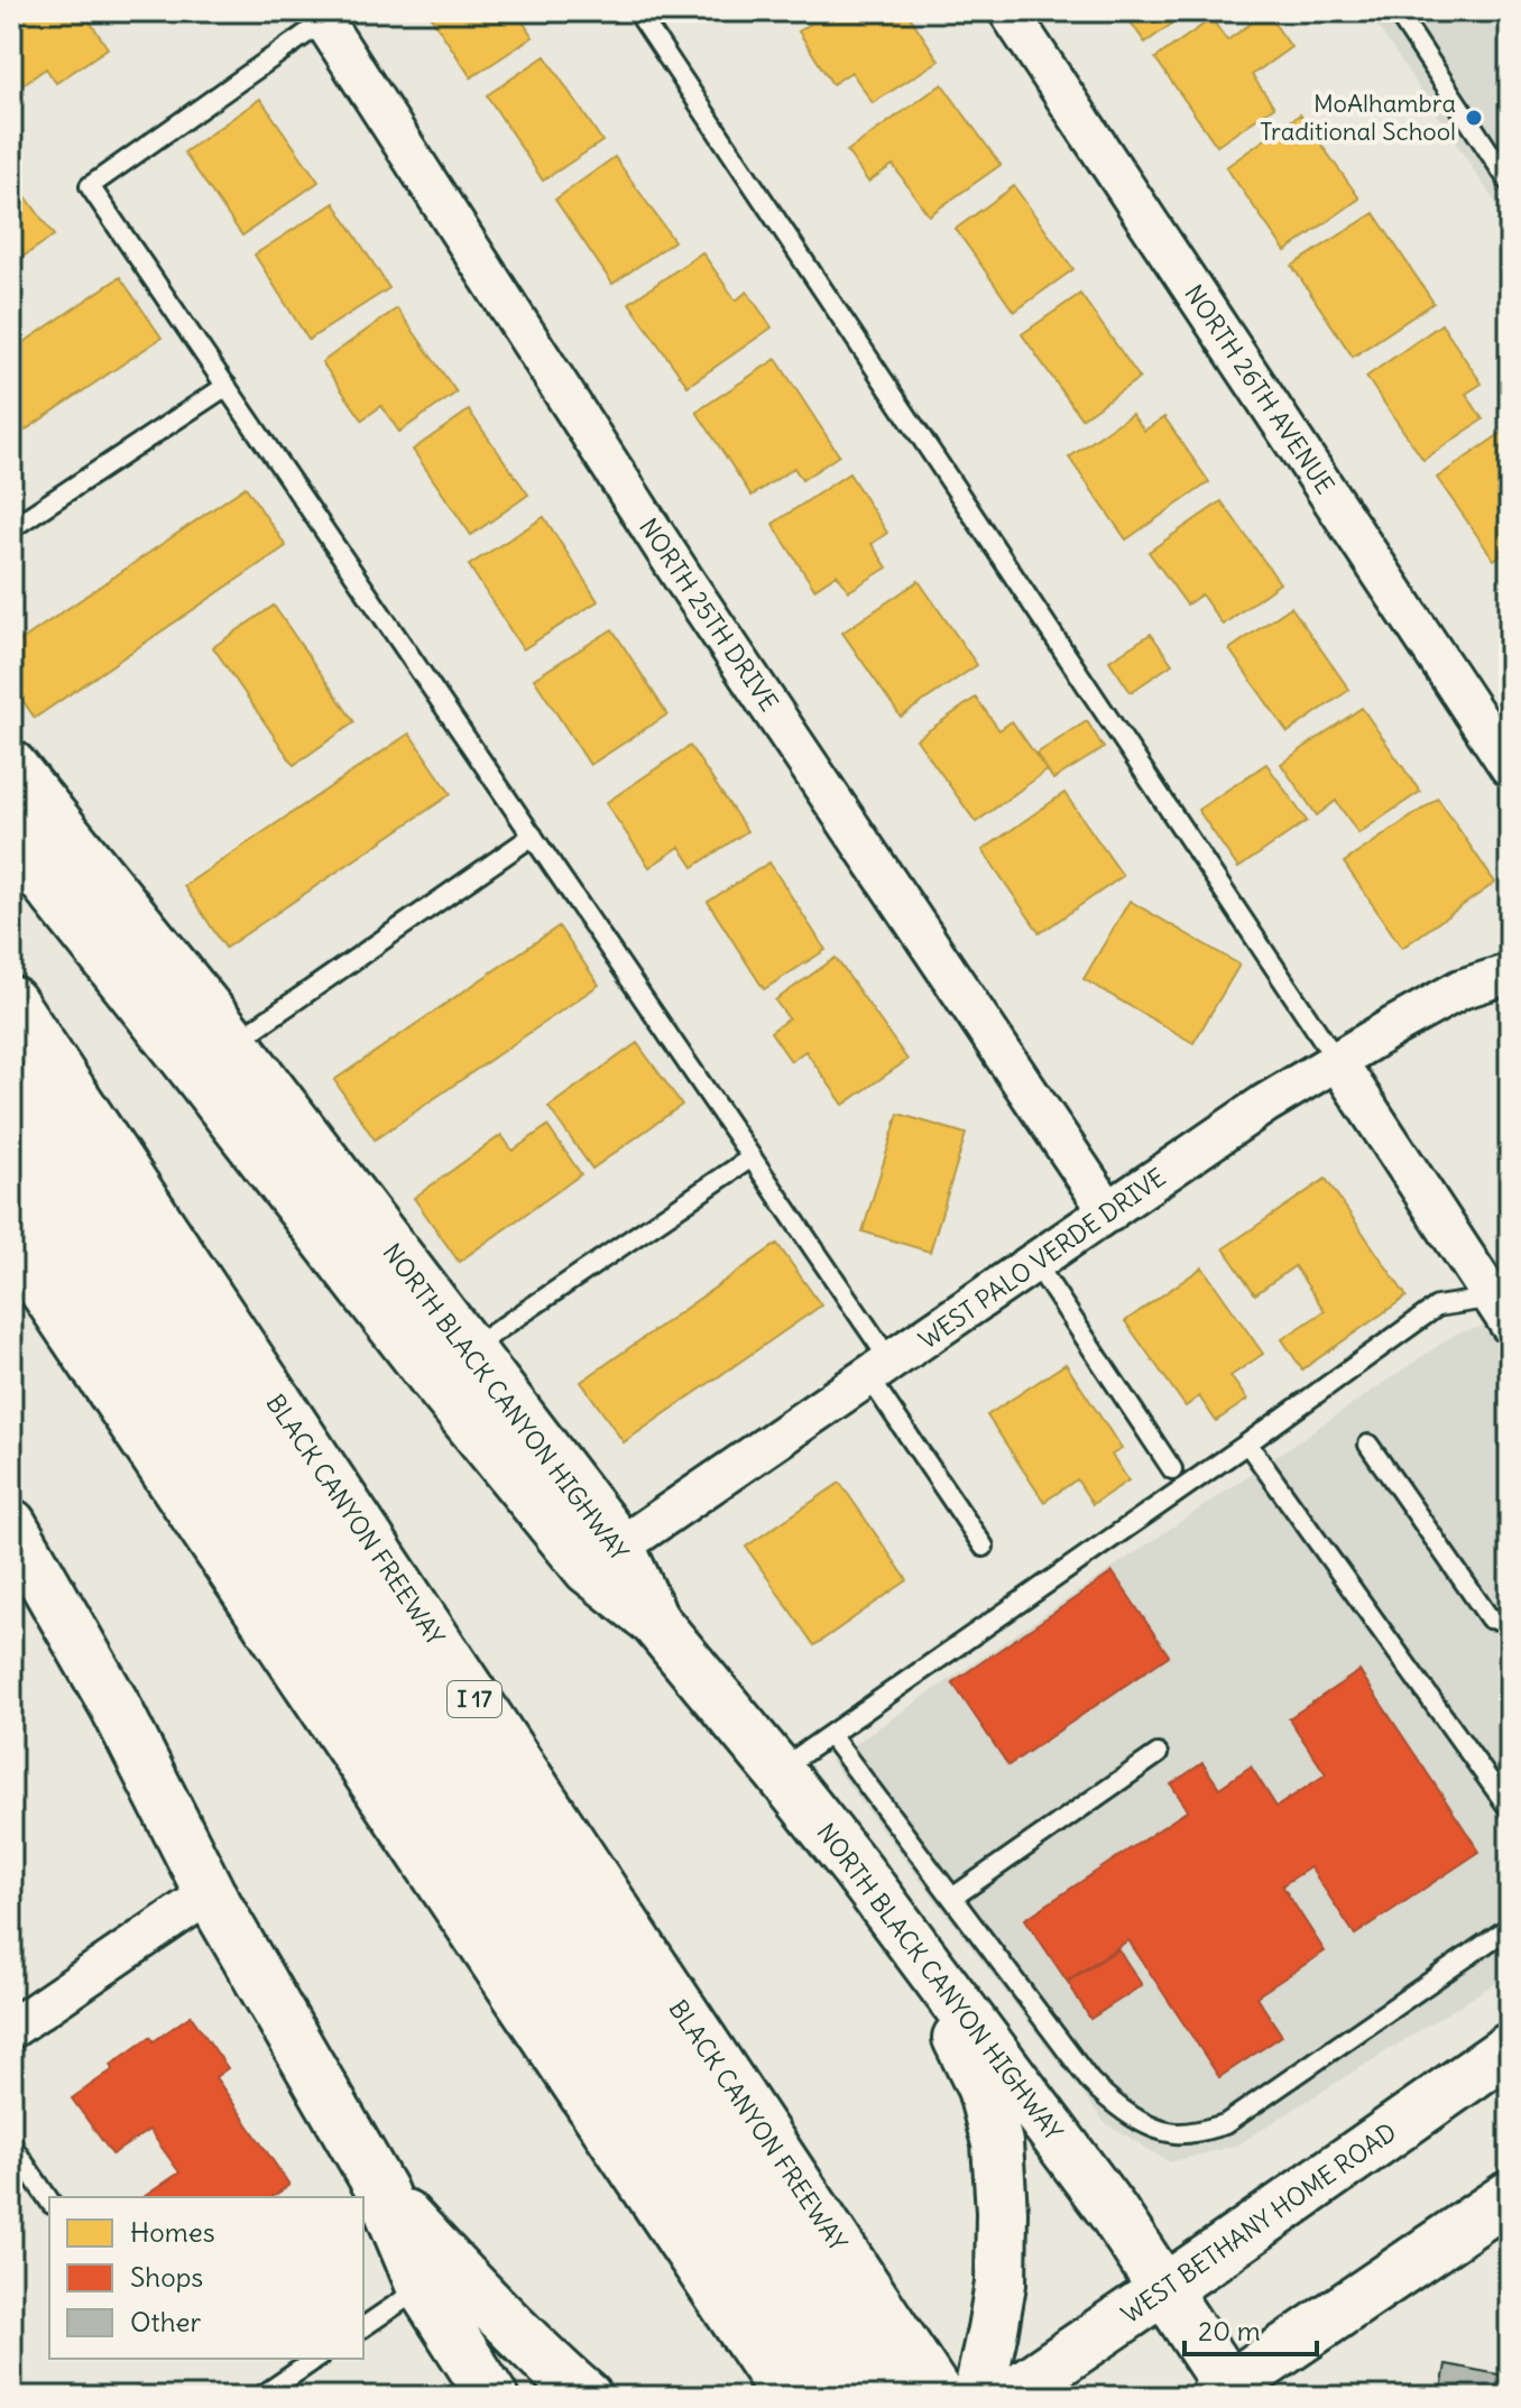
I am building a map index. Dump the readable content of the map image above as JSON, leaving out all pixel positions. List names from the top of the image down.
{
  "streets": {
    "main road": [
      "NORTH BLACK CANYON HIGHWAY",
      "BLACK CANYON FREEWAY",
      "I 17",
      "WEST BETHANY HOME ROAD"
    ],
    "street": ["NORTH 26TH AVENUE", "NORTH 25TH DRIVE", "WEST PALO VERDE DRIVE"]
  },
  "crossings": [
    ["NORTH 25TH DRIVE", "WEST PALO VERDE DRIVE"],
    ["WEST PALO VERDE DRIVE", "NORTH BLACK CANYON HIGHWAY"],
    ["NORTH BLACK CANYON HIGHWAY", "WEST BETHANY HOME ROAD"]
  ],
  "places": ["MoAlhambra Traditional School"],
  "legend": ["Homes", "Shops", "Other"],
  "scale_bar": "20 m"
}
